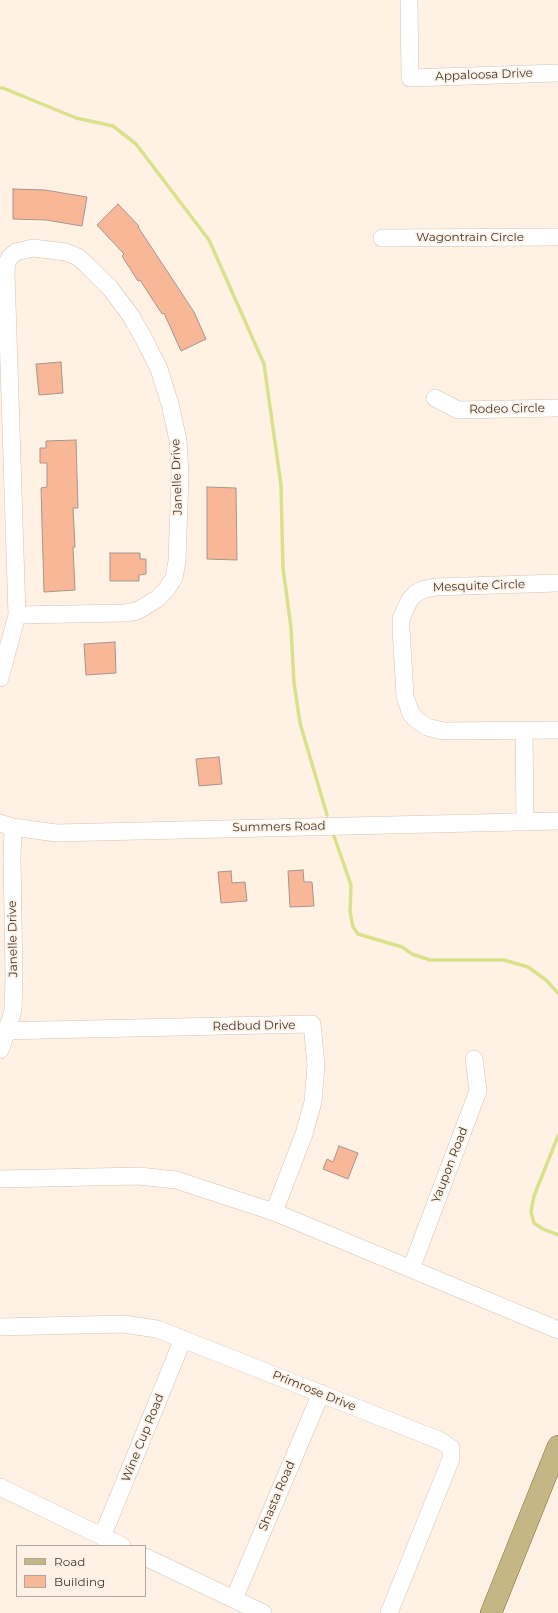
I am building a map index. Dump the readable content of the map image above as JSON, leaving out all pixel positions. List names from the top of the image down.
{
  "streets": {
    "street": [
      "Appaloosa Drive",
      "Wagontrain Circle",
      "Rodeo Circle",
      "Janelle Drive",
      "Mesquite Circle",
      "Summers Road",
      "Redbud Drive",
      "Yaupon Road",
      "Primrose Drive",
      "Wine Cup Road",
      "Shasta Road"
    ]
  },
  "crossings": [
    ["Janelle Drive", "Summers Road"],
    ["Janelle Drive", "Redbud Drive"],
    ["Primrose Drive", "Wine Cup Road"],
    ["Primrose Drive", "Shasta Road"]
  ],
  "legend": ["Road", "Building"]
}
